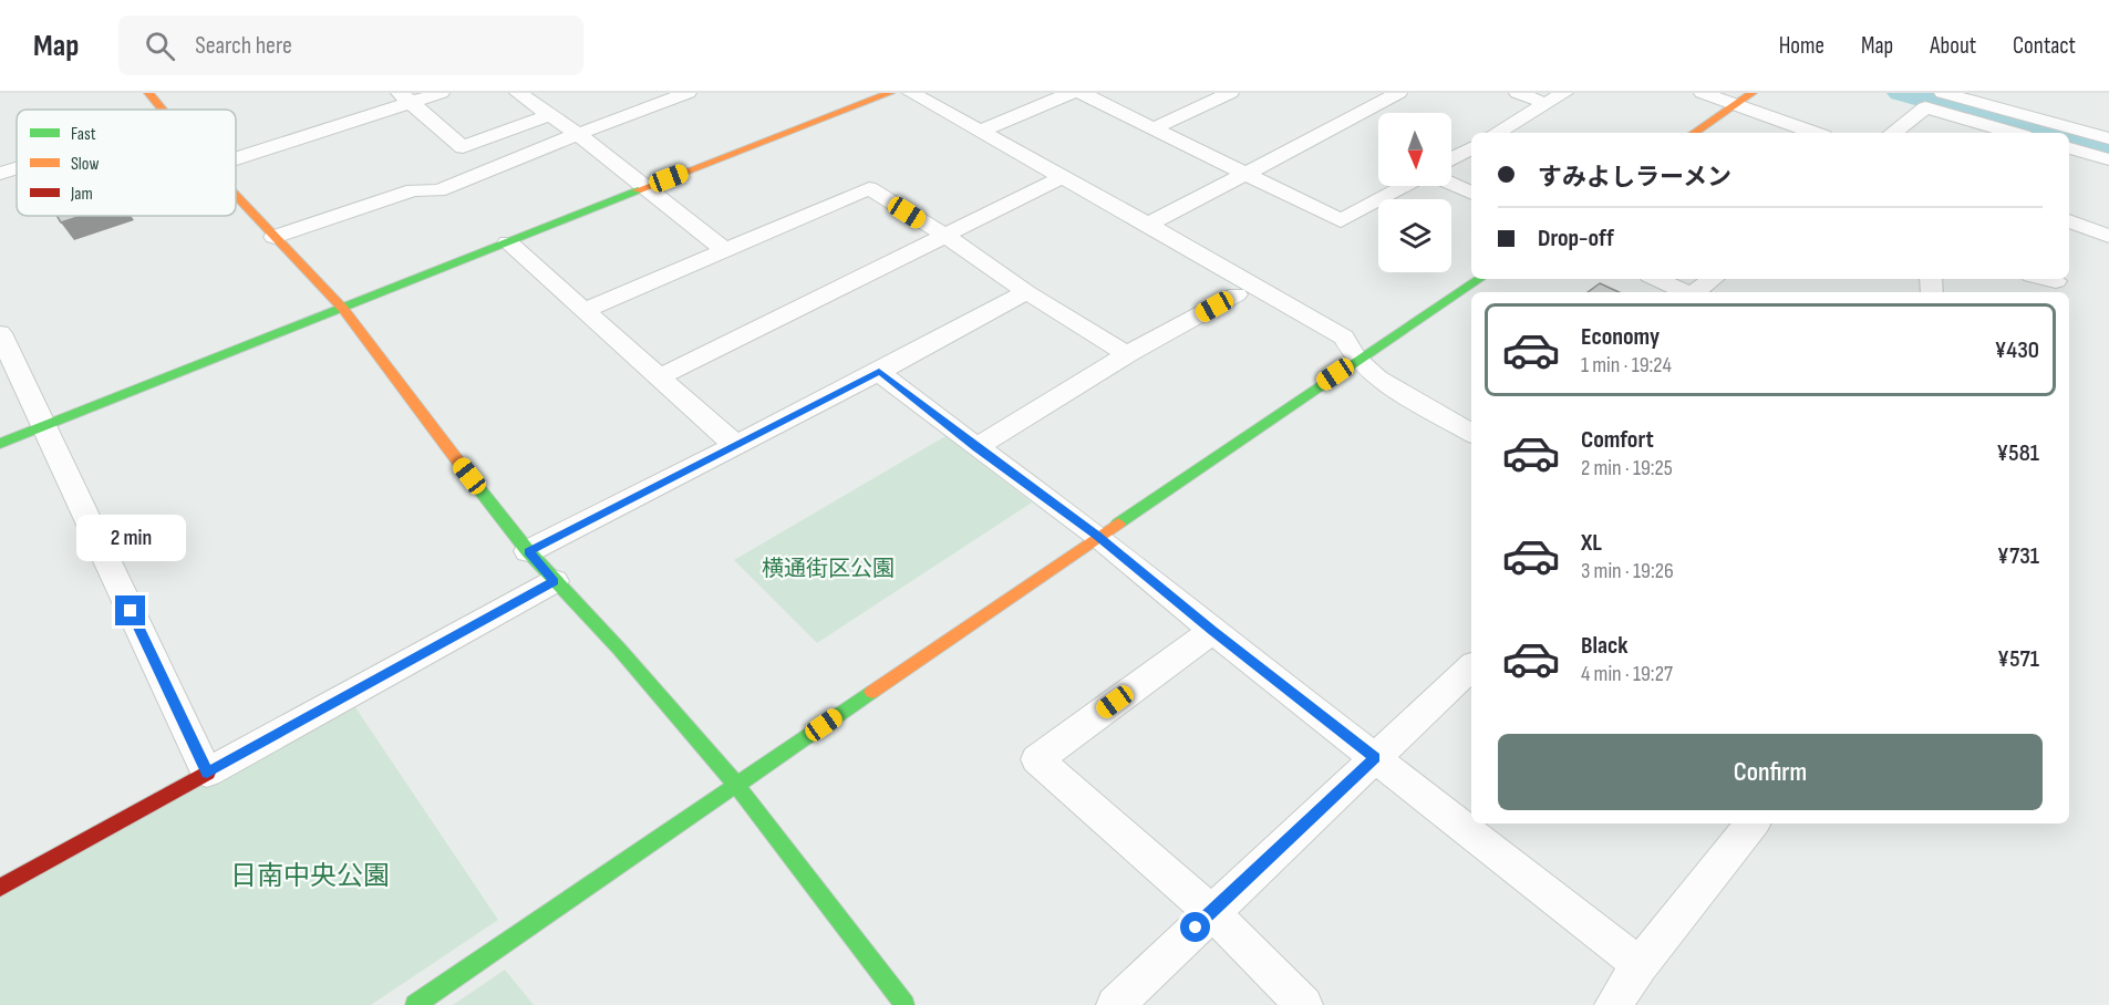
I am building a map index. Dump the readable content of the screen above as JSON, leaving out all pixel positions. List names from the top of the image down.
{
  "parks": ["横通街区公園", "日南中央公園"],
  "legend": ["Fast", "Slow", "Jam"],
  "north": "bottom",
  "page": {
    "header": "Map",
    "search": "Search here",
    "nav": [
      "Home",
      "Map",
      "About",
      "Contact"
    ],
    "banner": ["すみよしラーメン", "Drop-off"],
    "list": [
      {
        "name": "Economy",
        "note": "1 min · 19:24",
        "value": "¥430"
      },
      {
        "name": "Comfort",
        "note": "2 min · 19:25",
        "value": "¥581"
      },
      {
        "name": "XL",
        "note": "3 min · 19:26",
        "value": "¥731"
      },
      {
        "name": "Black",
        "note": "4 min · 19:27",
        "value": "¥571"
      }
    ],
    "bubble": "2 min",
    "buttons": "Confirm"
  }
}
